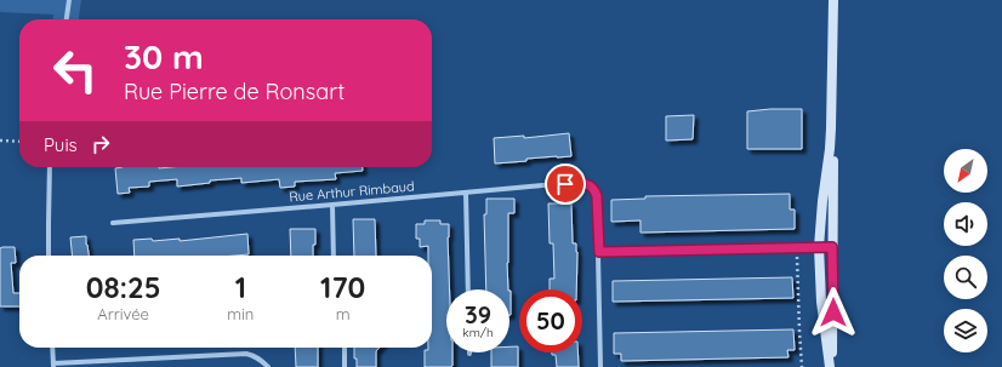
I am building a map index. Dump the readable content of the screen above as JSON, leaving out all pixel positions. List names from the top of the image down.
{
  "streets": {
    "street": ["Rue Arthur Rimbaud"]
  },
  "north": "bottom left",
  "page": {
    "turn": ["30 m", "Rue Pierre de Ronsart"],
    "then": "Puis",
    "eta": [
      "08:25",
      "Arrivée",
      "1",
      "min",
      "170",
      "m"
    ],
    "speed": "39 km/h",
    "limit": "50"
  }
}
